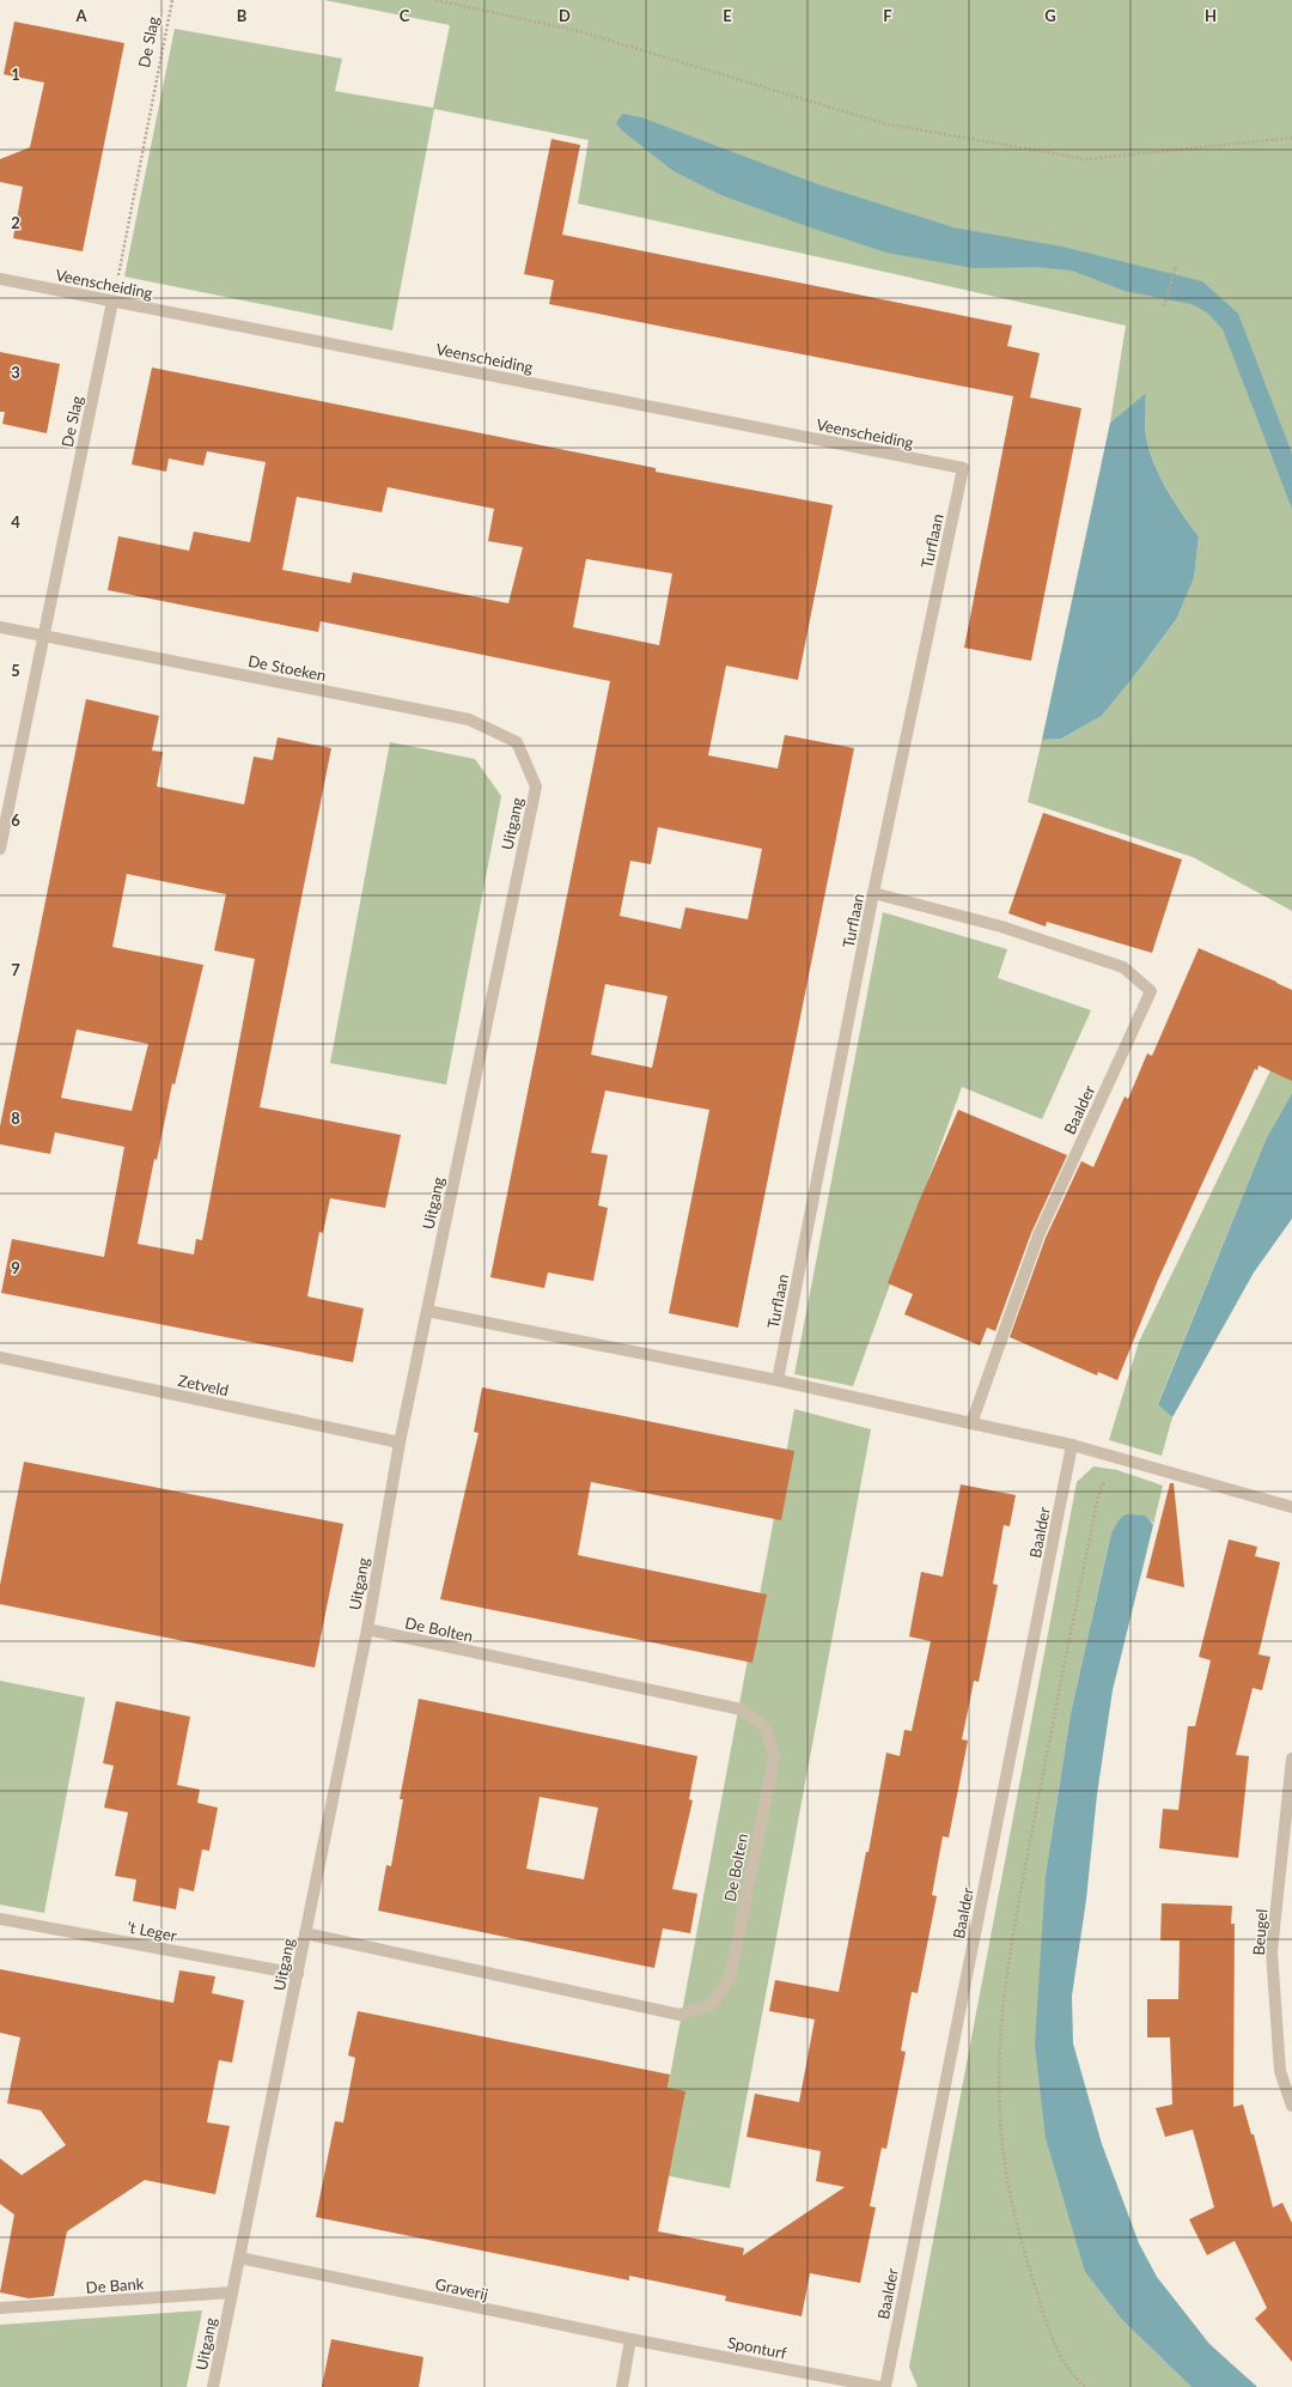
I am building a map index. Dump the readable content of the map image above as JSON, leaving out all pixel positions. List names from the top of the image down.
{
  "streets": {
    "street": [
      "De Slag",
      "Veenscheiding",
      "Turflaan",
      "De Stoeken",
      "Uitgang",
      "Baalder",
      "Zetveld",
      "De Bolten",
      "'t Leger",
      "Beugel",
      "De Bank",
      "Graverij",
      "Sponturf"
    ]
  },
  "crossings": [
    ["De Slag", "Veenscheiding"],
    ["De Slag", "De Stoeken"],
    ["Veenscheiding", "Turflaan"],
    ["Turflaan", "Baalder"],
    ["De Stoeken", "Uitgang"],
    ["Uitgang", "Zetveld"],
    ["Uitgang", "De Bolten"],
    ["Uitgang", "'t Leger"],
    ["Uitgang", "De Bank"],
    ["Uitgang", "Graverij"],
    ["Graverij", "Sponturf"]
  ],
  "grid": {
    "columns": [
      "A",
      "B",
      "C",
      "D",
      "E",
      "F",
      "G",
      "H"
    ],
    "rows": [
      "1",
      "2",
      "3",
      "4",
      "5",
      "6",
      "7",
      "8",
      "9"
    ]
  }
}
